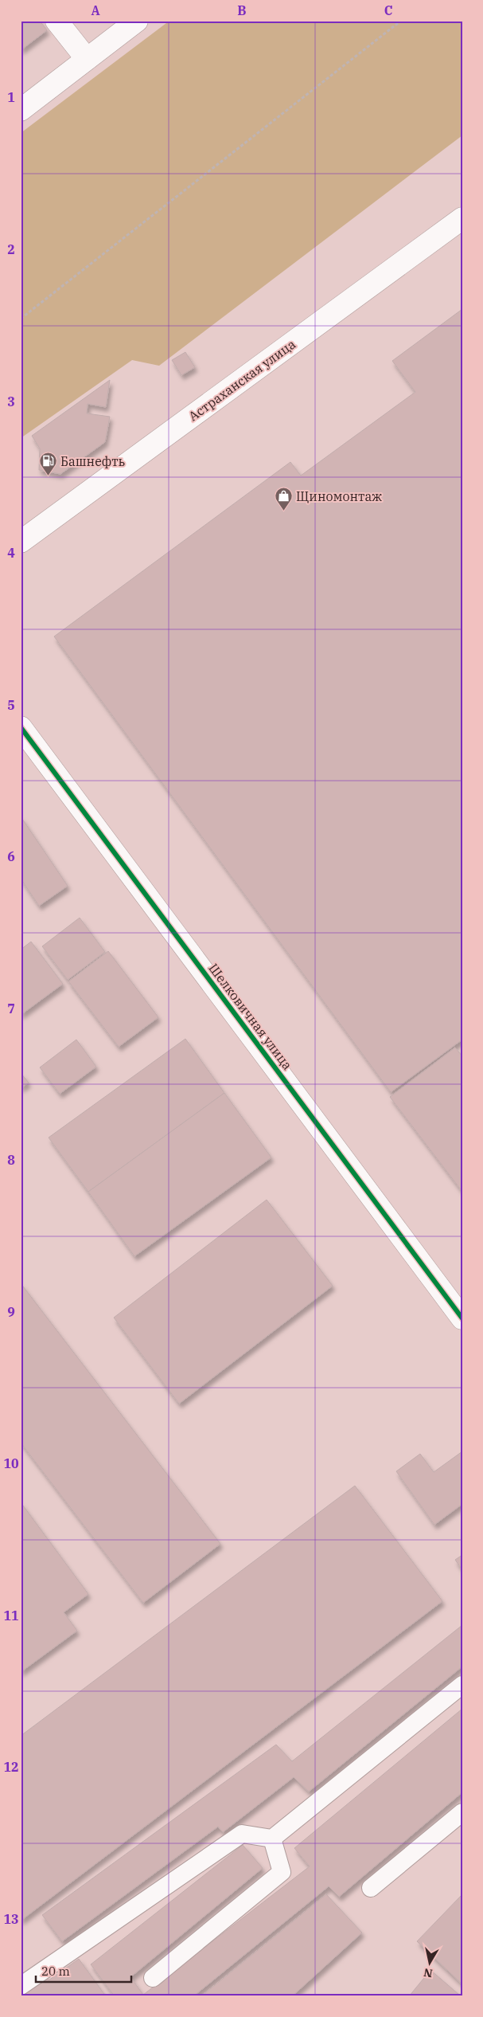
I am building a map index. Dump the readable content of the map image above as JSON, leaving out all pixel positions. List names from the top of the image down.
{
  "streets": {
    "street": ["Астраханская улица", "Шелковичная улица"]
  },
  "places": {
    "fuel station": ["Башнефть"],
    "shop": ["Щиномонтаж"]
  },
  "scale_bar": "20 m",
  "north": "bottom",
  "grid": {
    "columns": ["A", "B", "C"],
    "rows": [
      "1",
      "2",
      "3",
      "4",
      "5",
      "6",
      "7",
      "8",
      "9",
      "10",
      "11",
      "12",
      "13"
    ]
  }
}
